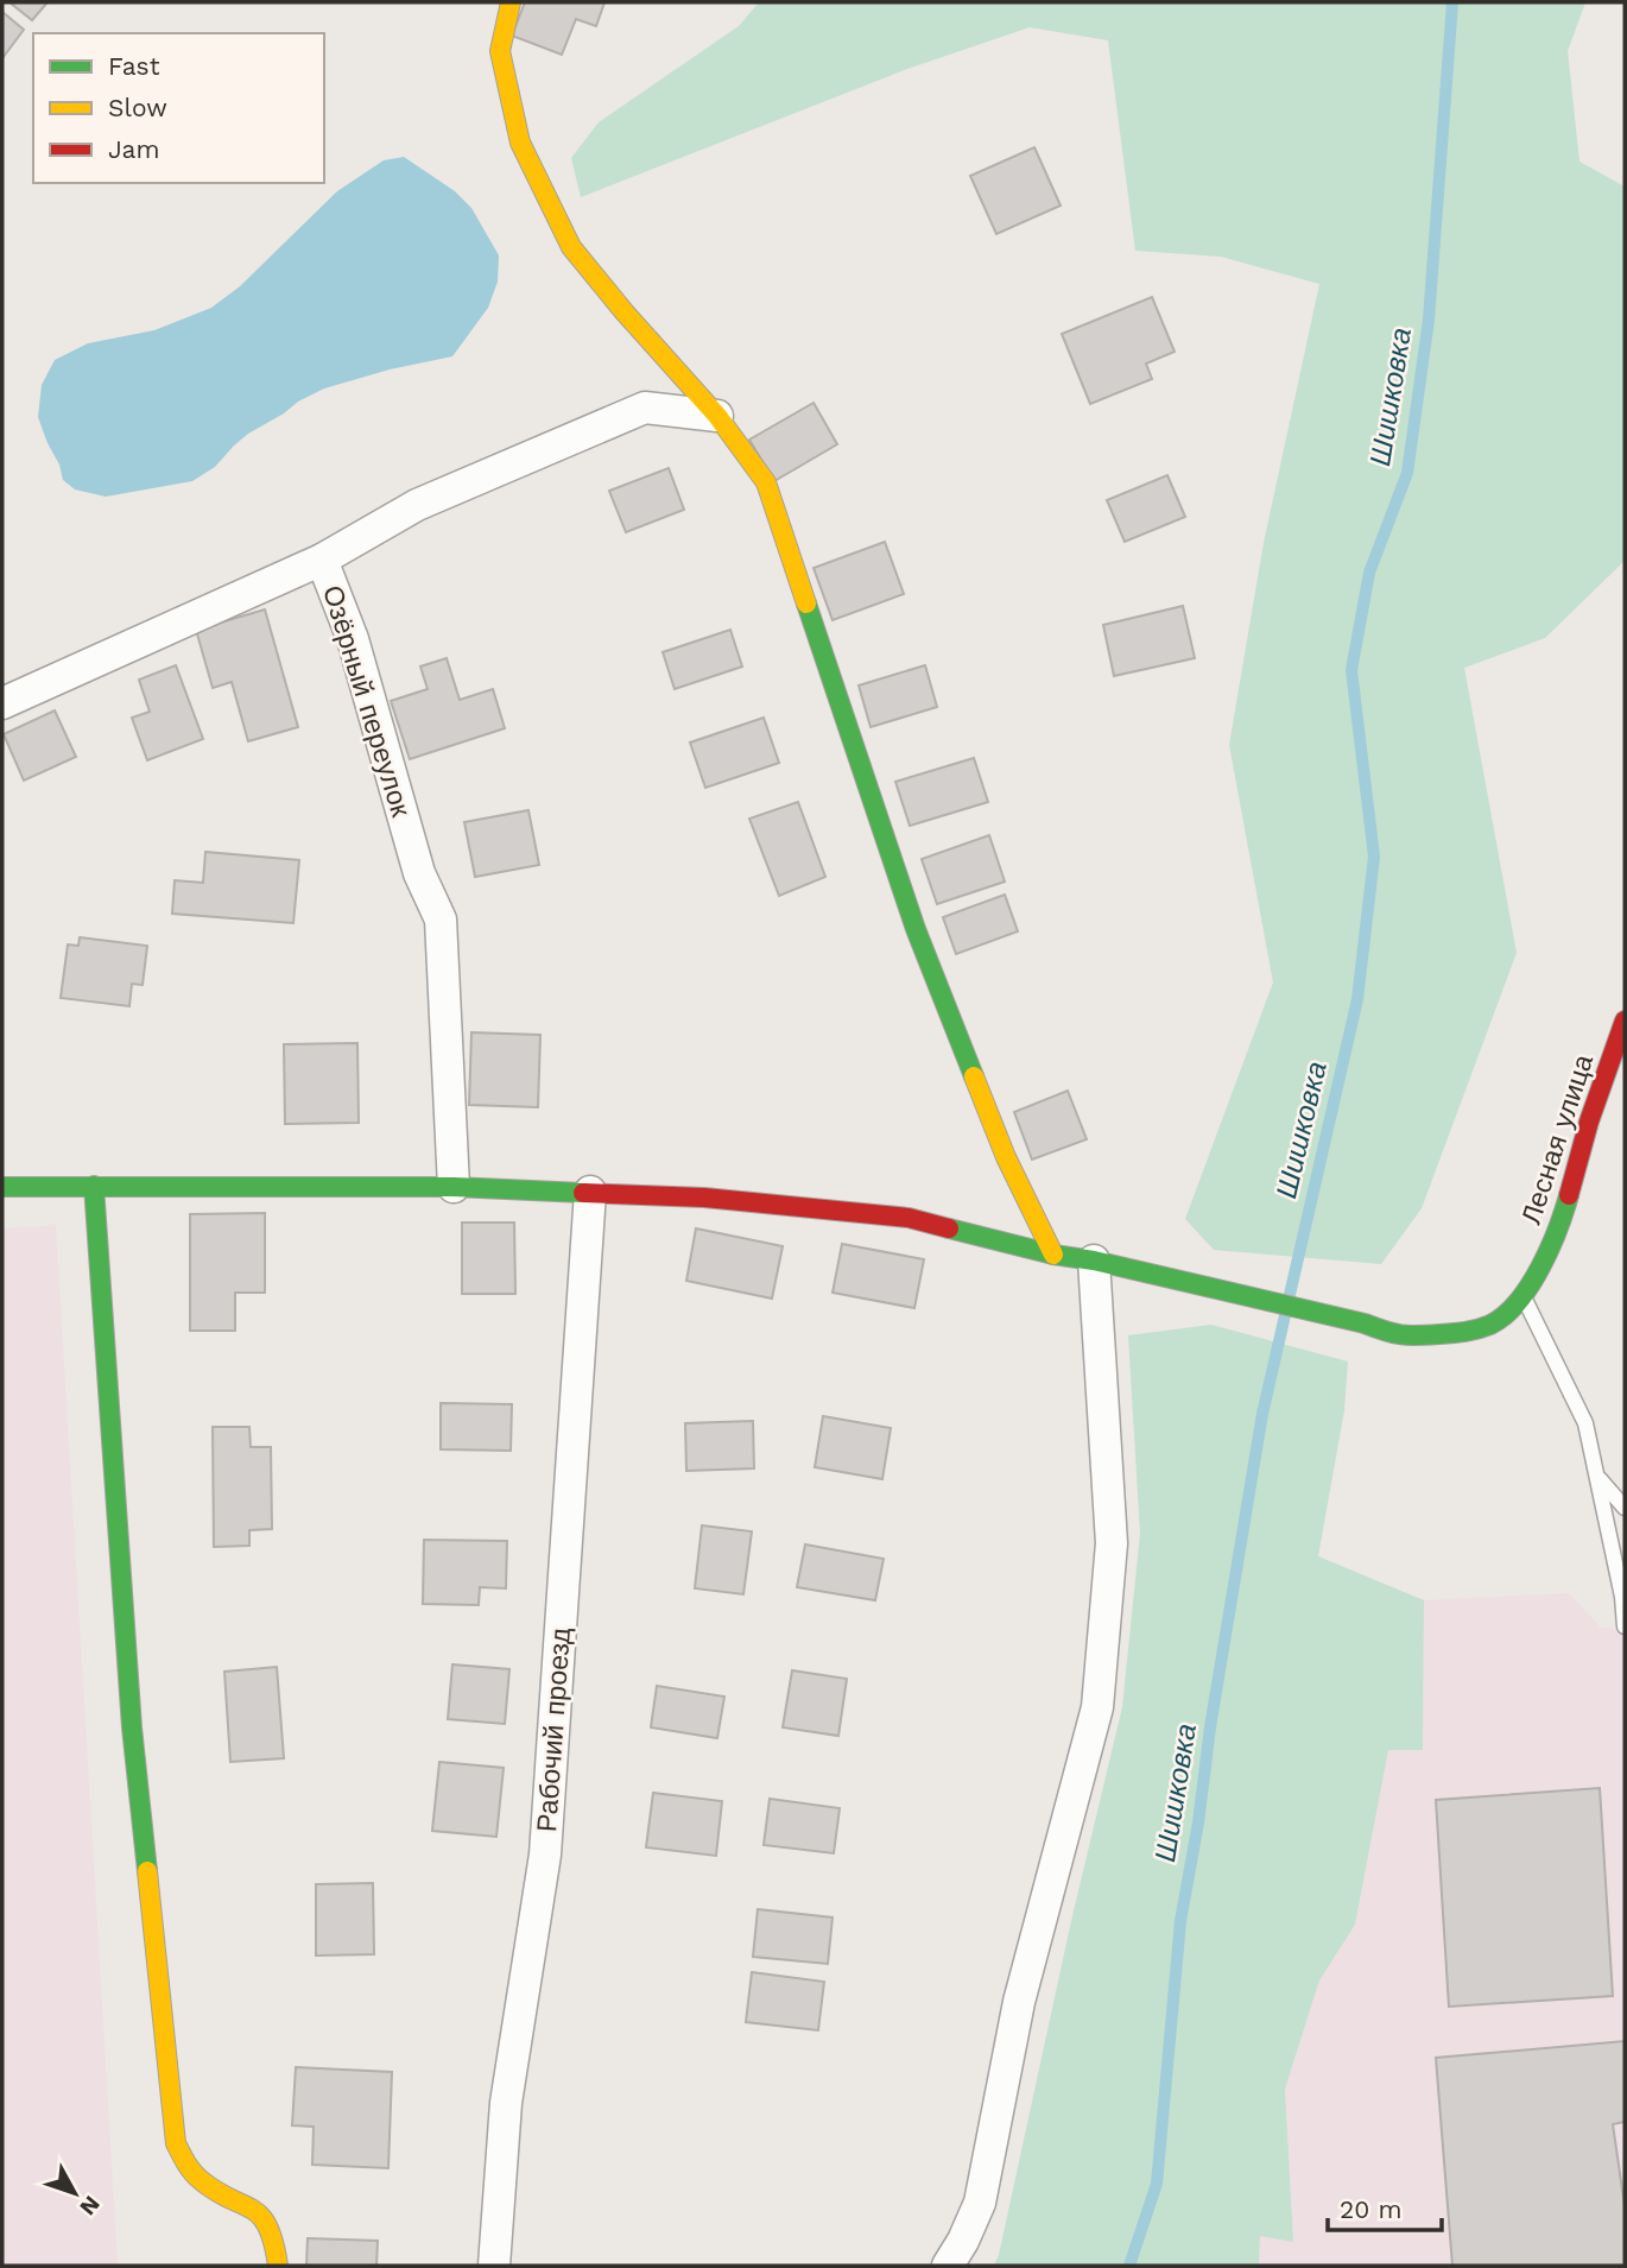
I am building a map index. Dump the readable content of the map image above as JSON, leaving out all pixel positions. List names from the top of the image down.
{
  "streets": {
    "street": ["Озёрный переулок", "Лесная улица", "Рабочий проезд"]
  },
  "crossings": [
    ["Озёрный переулок", "Лесная улица"],
    ["Лесная улица", "Рабочий проезд"]
  ],
  "water": ["Шишковка"],
  "legend": ["Fast", "Slow", "Jam"],
  "scale_bar": "20 m",
  "north": "bottom right"
}
